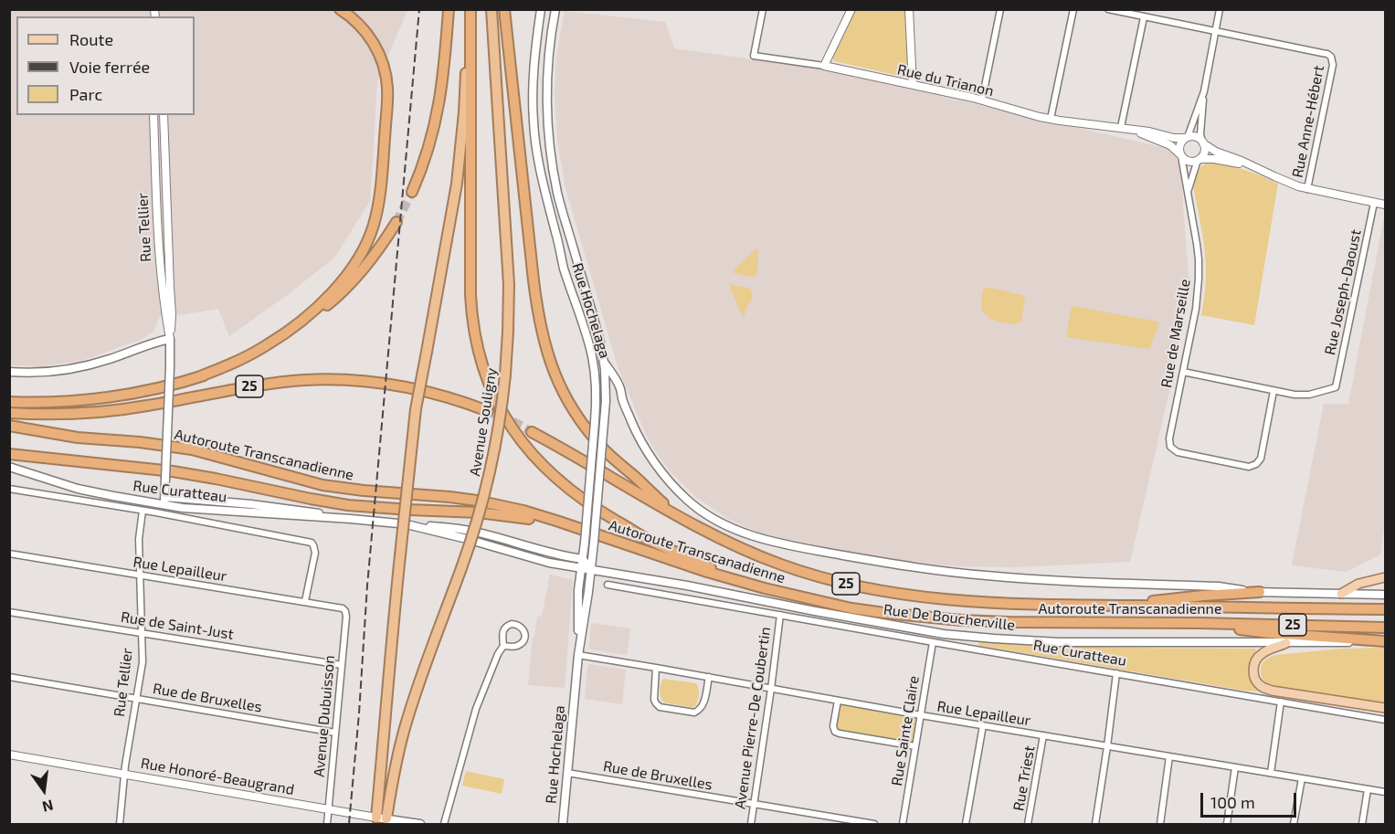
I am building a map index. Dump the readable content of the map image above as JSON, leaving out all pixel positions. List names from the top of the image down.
{
  "streets": {
    "highway": ["25", "Avenue Souligny", "Autoroute Transcanadienne"],
    "main road": [
      "Rue Tellier",
      "Rue Hochelaga",
      "Rue Curatteau",
      "Rue De Boucherville",
      "Rue Honoré-Beaugrand"
    ],
    "street": [
      "Rue du Trianon",
      "Rue Anne-Hébert",
      "Rue Joseph-Daoust",
      "Rue de Marseille",
      "Rue Lepailleur",
      "Rue de Saint-Just",
      "Rue de Bruxelles",
      "Avenue Dubuisson",
      "Avenue Pierre-De Coubertin",
      "Rue Sainte Claire",
      "Rue Triest"
    ]
  },
  "crossings": [
    ["Rue du Trianon", "Rue de Marseille"],
    ["Rue Tellier", "Rue Curatteau"],
    ["Rue Tellier", "Rue Lepailleur"],
    ["Rue Tellier", "Rue de Saint-Just"],
    ["Rue Tellier", "Rue de Bruxelles"],
    ["Rue Tellier", "Rue Honoré-Beaugrand"],
    ["Rue Joseph-Daoust", "Rue de Marseille"],
    ["Rue Hochelaga", "Rue Curatteau"],
    ["Rue Hochelaga", "Rue Lepailleur"],
    ["Rue Hochelaga", "Rue De Boucherville"],
    ["Rue Hochelaga", "Rue de Bruxelles"],
    ["Avenue Souligny", "Rue Honoré-Beaugrand"],
    ["Rue Curatteau", "Rue Lepailleur"],
    ["Rue Curatteau", "Rue De Boucherville"],
    ["Rue Curatteau", "Avenue Pierre-De Coubertin"],
    ["Rue Curatteau", "Rue Sainte Claire"],
    ["Rue Lepailleur", "Avenue Dubuisson"],
    ["Rue Lepailleur", "Avenue Pierre-De Coubertin"],
    ["Rue Lepailleur", "Rue Sainte Claire"],
    ["Rue Lepailleur", "Rue Triest"],
    ["Rue de Saint-Just", "Avenue Dubuisson"],
    ["Rue de Bruxelles", "Avenue Dubuisson"],
    ["Rue de Bruxelles", "Avenue Pierre-De Coubertin"],
    ["Avenue Dubuisson", "Rue Honoré-Beaugrand"]
  ],
  "legend": ["Route", "Voie ferrée", "Parc"],
  "scale_bar": "100 m",
  "north": "bottom"
}
